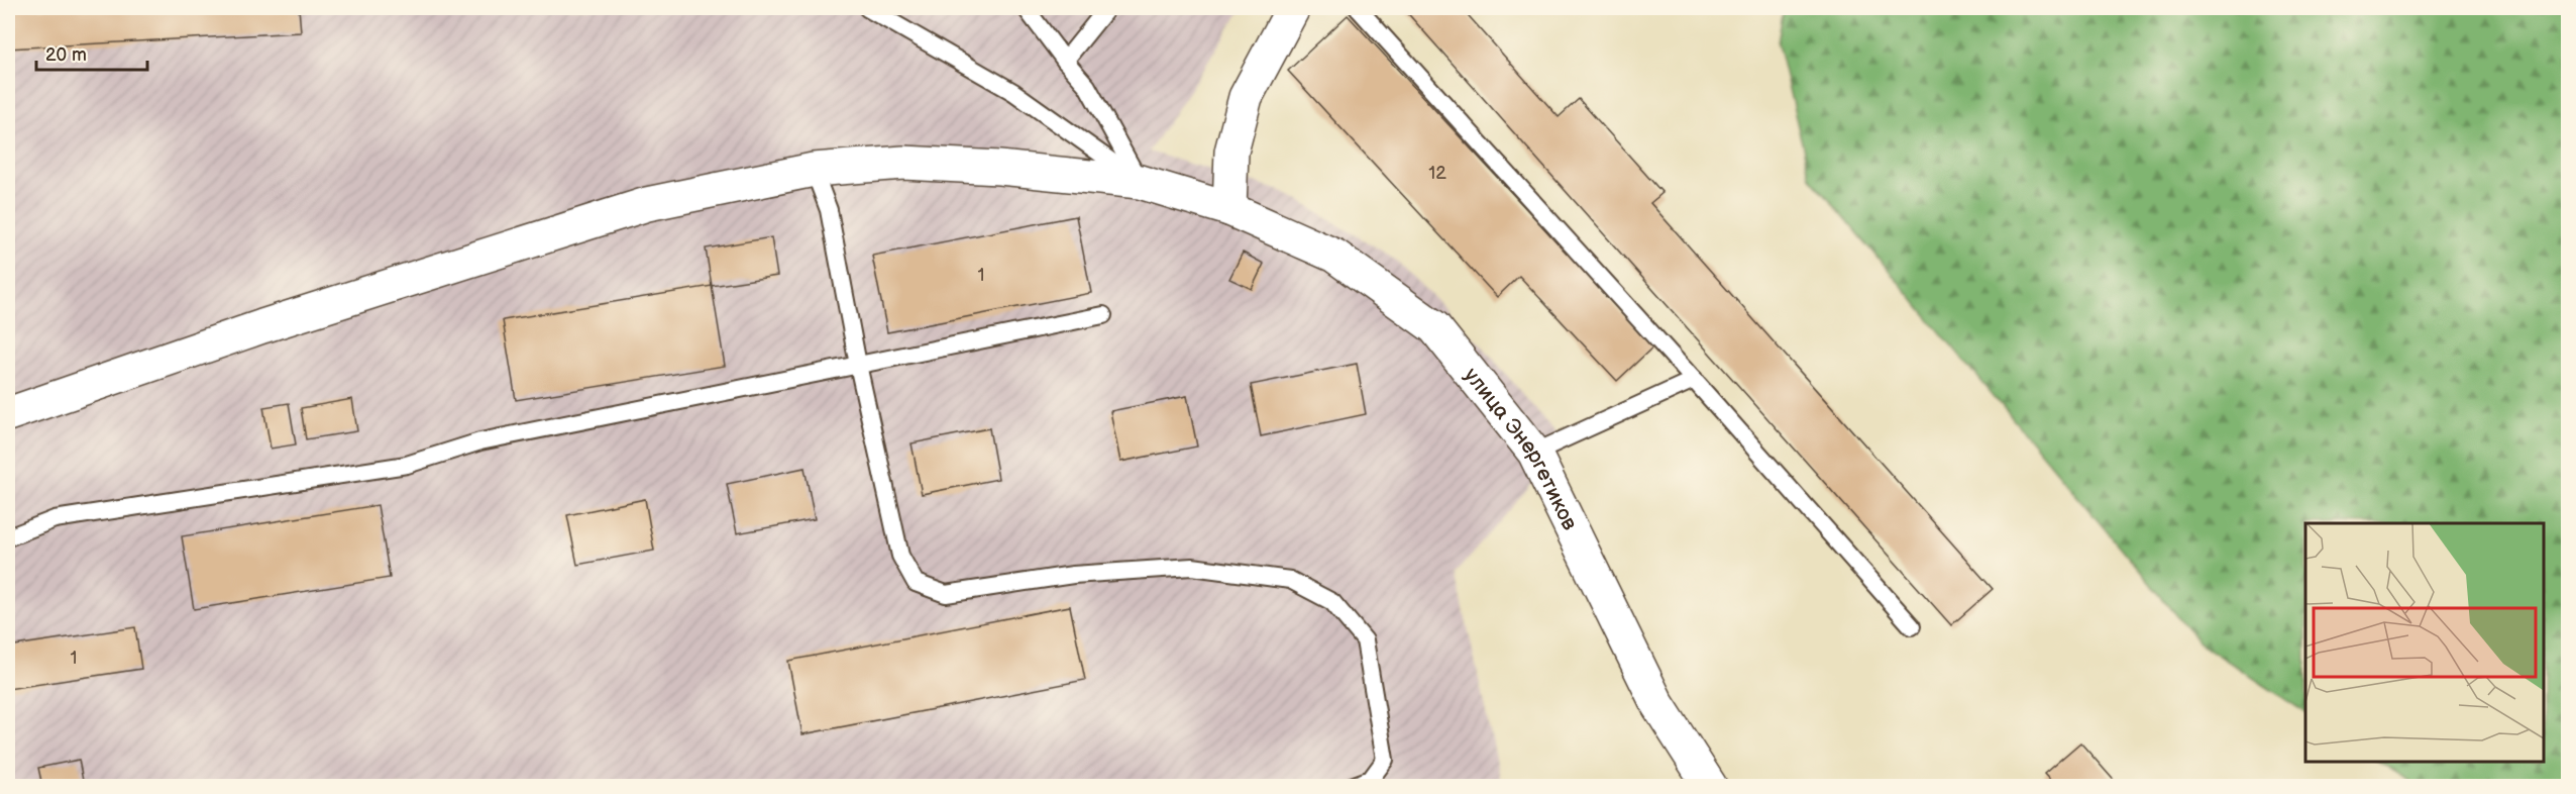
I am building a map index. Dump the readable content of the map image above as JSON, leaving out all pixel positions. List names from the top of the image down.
{
  "streets": {
    "street": ["улица Энергетиков"]
  },
  "house_numbers": ["12", "1", "1"],
  "scale_bar": "20 m"
}
